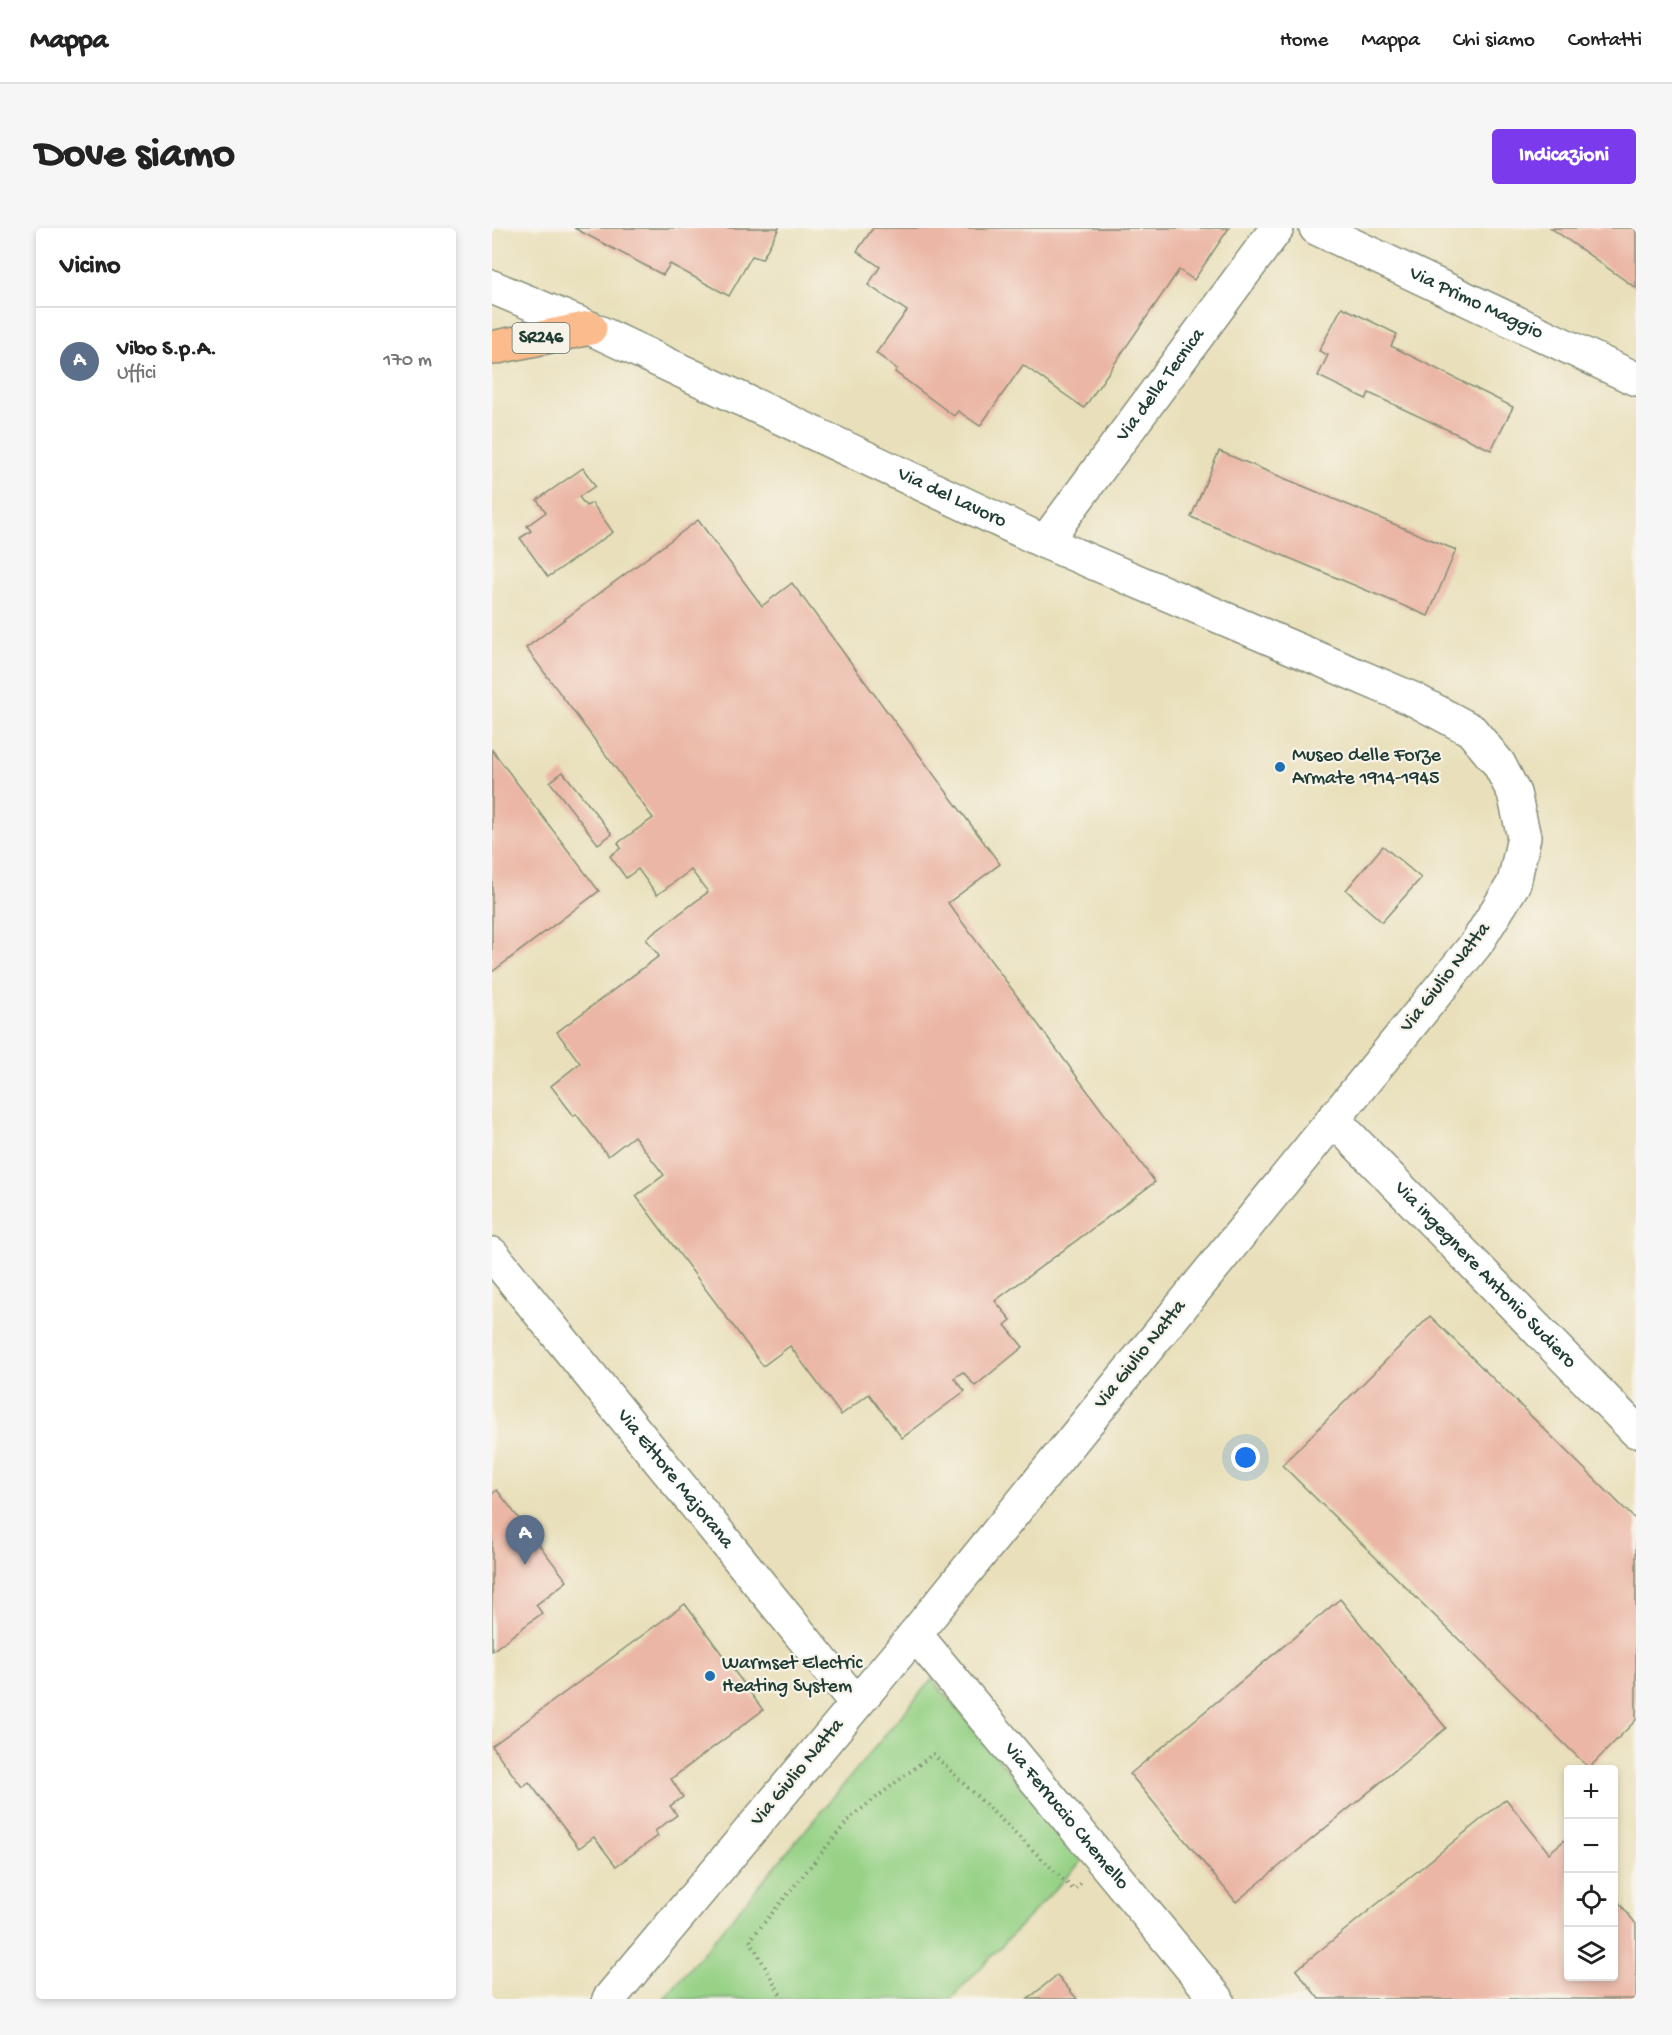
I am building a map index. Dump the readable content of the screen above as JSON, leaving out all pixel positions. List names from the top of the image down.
{
  "streets": {
    "highway": ["SR246"],
    "street": [
      "Via Primo Maggio",
      "Via della Tecnica",
      "Via del Lavoro",
      "Via Giulio Natta",
      "Via ingegnere Antonio Sudiero",
      "Via Ettore Majorana",
      "Via Ferruccio Chemello"
    ]
  },
  "crossings": [
    ["SR246", "Via del Lavoro"],
    ["Via della Tecnica", "Via del Lavoro"],
    ["Via del Lavoro", "Via Giulio Natta"],
    ["Via Giulio Natta", "Via ingegnere Antonio Sudiero"],
    ["Via Giulio Natta", "Via Ettore Majorana"],
    ["Via Giulio Natta", "Via Ferruccio Chemello"]
  ],
  "places": ["Museo delle Forze Armate 1914-1945", "Warmset Electric Heating System"],
  "page": {
    "header": "Mappa",
    "nav": [
      "Home",
      "Mappa",
      "Chi siamo",
      "Contatti"
    ],
    "buttons": "Indicazioni",
    "title": "Dove siamo",
    "heading": "Vicino",
    "list": [
      {
        "mark": "A",
        "name": "Vibo S.p.A.",
        "note": "Uffici",
        "value": "170 m"
      }
    ],
    "pins": "A",
    "map_buttons": ["+", "−"]
  }
}
